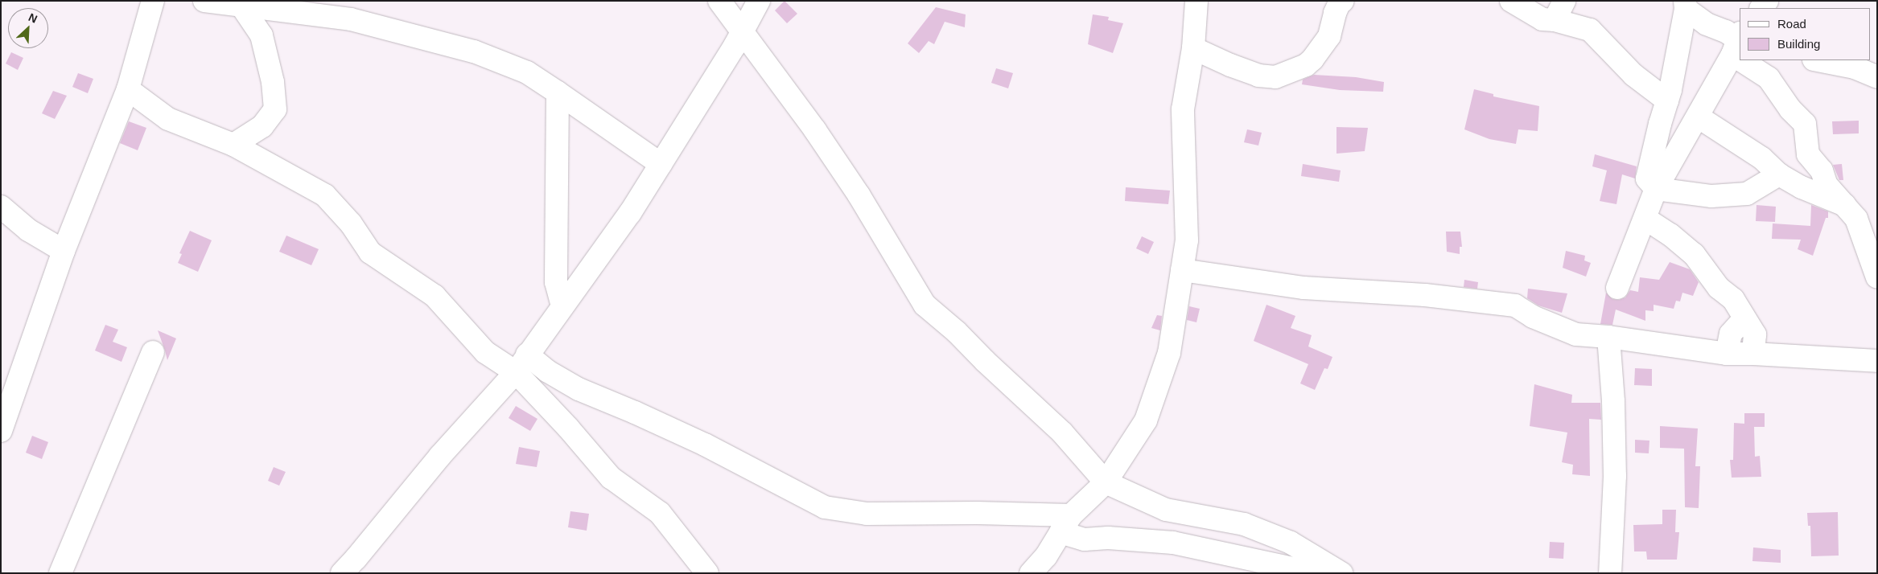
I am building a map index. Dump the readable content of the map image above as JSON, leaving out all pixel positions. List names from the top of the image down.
{
  "legend": ["Road", "Building"],
  "north": "top right"
}
